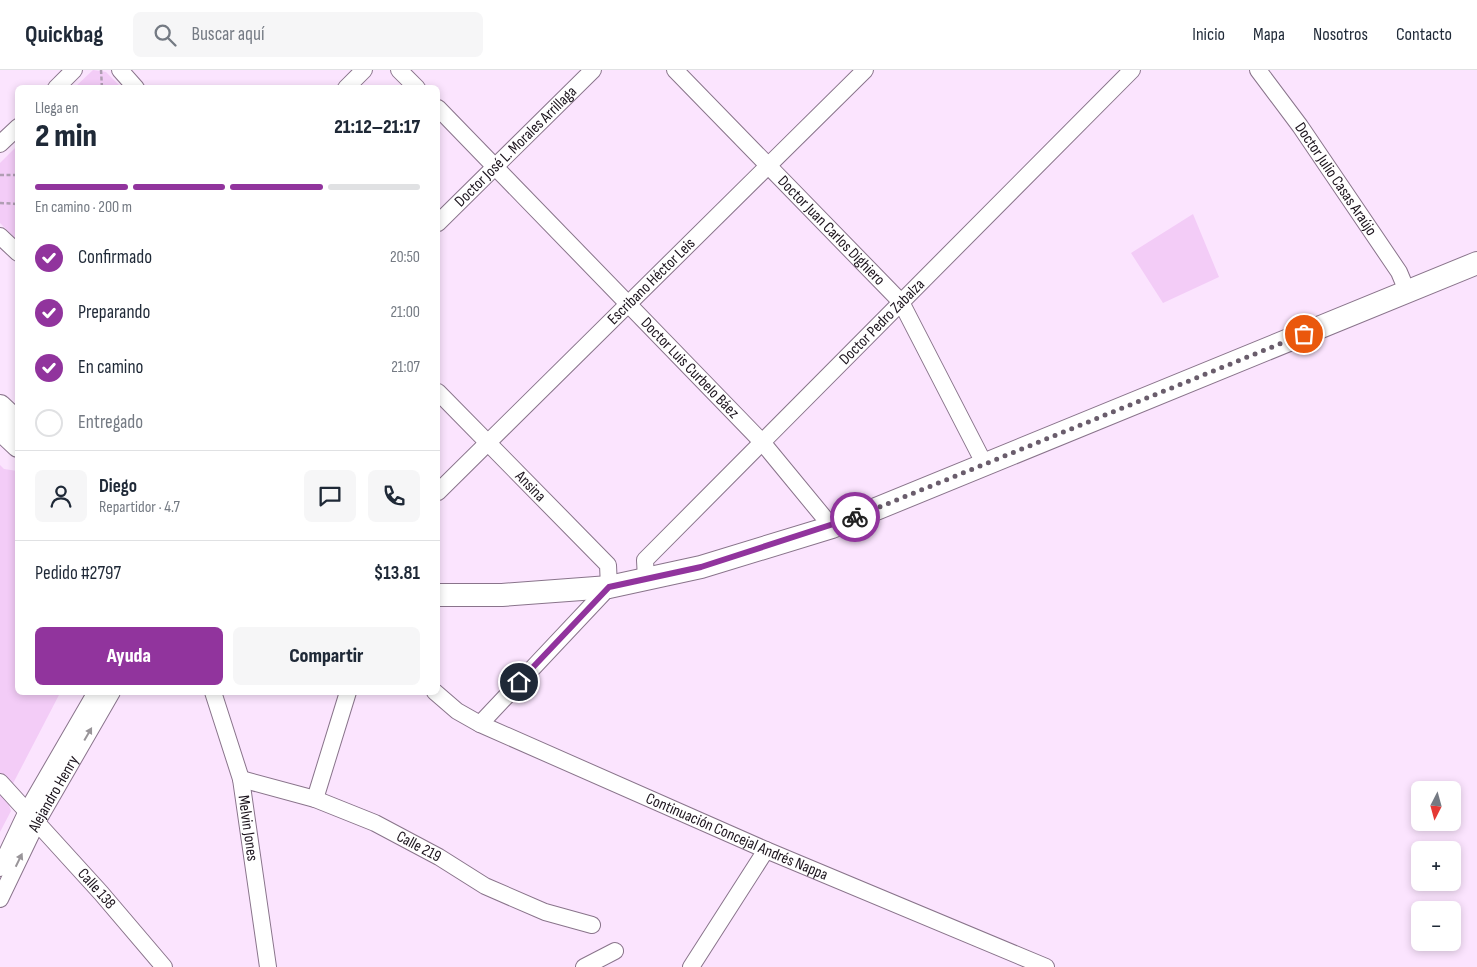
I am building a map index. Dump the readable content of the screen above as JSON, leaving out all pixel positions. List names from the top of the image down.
{
  "streets": {
    "street": [
      "Doctor José L. Morales Arrillaga",
      "Doctor Julio Casas Araújo",
      "Doctor Juan Carlos Dighiero",
      "Escribano Héctor Leis",
      "Doctor Pedro Zabalza",
      "Doctor Luis Curbelo Báez",
      "Ansina",
      "Alejandro Henry",
      "Melvin Jones",
      "Continuación Concejal Andrés Nappa",
      "Calle 219",
      "Calle 138"
    ]
  },
  "crossings": [
    ["Doctor José L. Morales Arrillaga", "Doctor Luis Curbelo Báez"],
    ["Doctor Juan Carlos Dighiero", "Escribano Héctor Leis"],
    ["Doctor Juan Carlos Dighiero", "Doctor Pedro Zabalza"],
    ["Escribano Héctor Leis", "Doctor Luis Curbelo Báez"],
    ["Escribano Héctor Leis", "Ansina"],
    ["Doctor Pedro Zabalza", "Doctor Luis Curbelo Báez"],
    ["Alejandro Henry", "Calle 138"],
    ["Melvin Jones", "Calle 219"]
  ],
  "north": "bottom",
  "page": {
    "header": "Quickbag",
    "search": "Buscar aquí",
    "nav": [
      "Inicio",
      "Mapa",
      "Nosotros",
      "Contacto"
    ],
    "heading": ["2 min", "Llega en", "21:12–21:17"],
    "panel": [
      "Diego",
      "Repartidor · 4.7",
      "Pedido #2797",
      "$13.81"
    ],
    "bar": "En camino · 200 m",
    "list": [
      ["Confirmado", "20:50"],
      ["Preparando", "21:00"],
      ["En camino", "21:07"],
      "Entregado"
    ],
    "buttons": ["Ayuda", "Compartir"],
    "map_buttons": ["+", "−"]
  }
}
